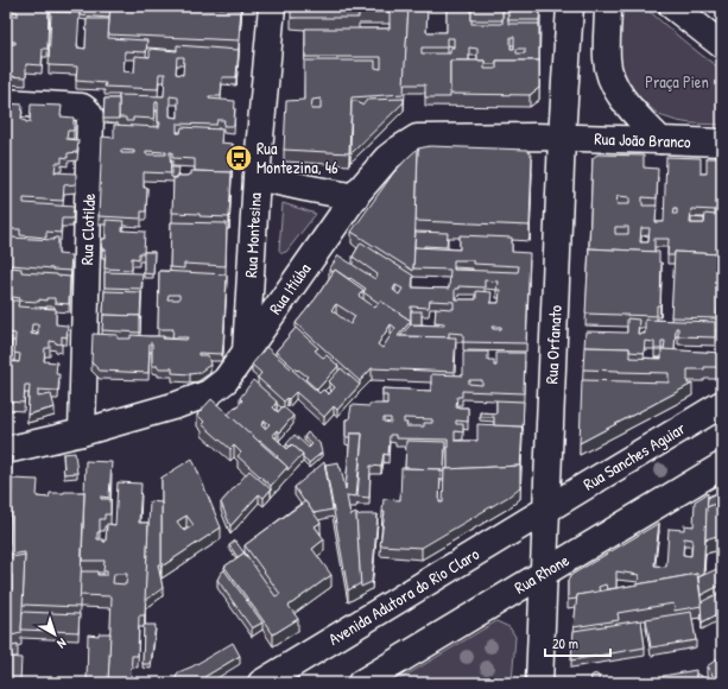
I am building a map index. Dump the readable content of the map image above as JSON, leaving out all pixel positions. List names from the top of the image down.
{
  "streets": {
    "main road": [
      "Rua João Branco",
      "Rua Clotilde",
      "Rua Montesina",
      "Rua Itiúba",
      "Rua Orfanato",
      "Rua Sanches Aguiar",
      "Rua Rhone",
      "Avenida Adutora do Rio Claro"
    ]
  },
  "crossings": [
    ["Rua João Branco", "Rua Itiúba"],
    ["Rua João Branco", "Rua Orfanato"],
    ["Rua Clotilde", "Rua Itiúba"],
    ["Rua Montesina", "Rua Itiúba"],
    ["Rua Itiúba", "Rua Orfanato"],
    ["Rua Orfanato", "Rua Sanches Aguiar"],
    ["Rua Orfanato", "Rua Rhone"],
    ["Rua Orfanato", "Avenida Adutora do Rio Claro"],
    ["Rua Sanches Aguiar", "Avenida Adutora do Rio Claro"]
  ],
  "parks": ["Praça Pien"],
  "places": {
    "bus stop": ["Rua Montezina, 46"]
  },
  "scale_bar": "20 m",
  "north": "bottom right"
}
